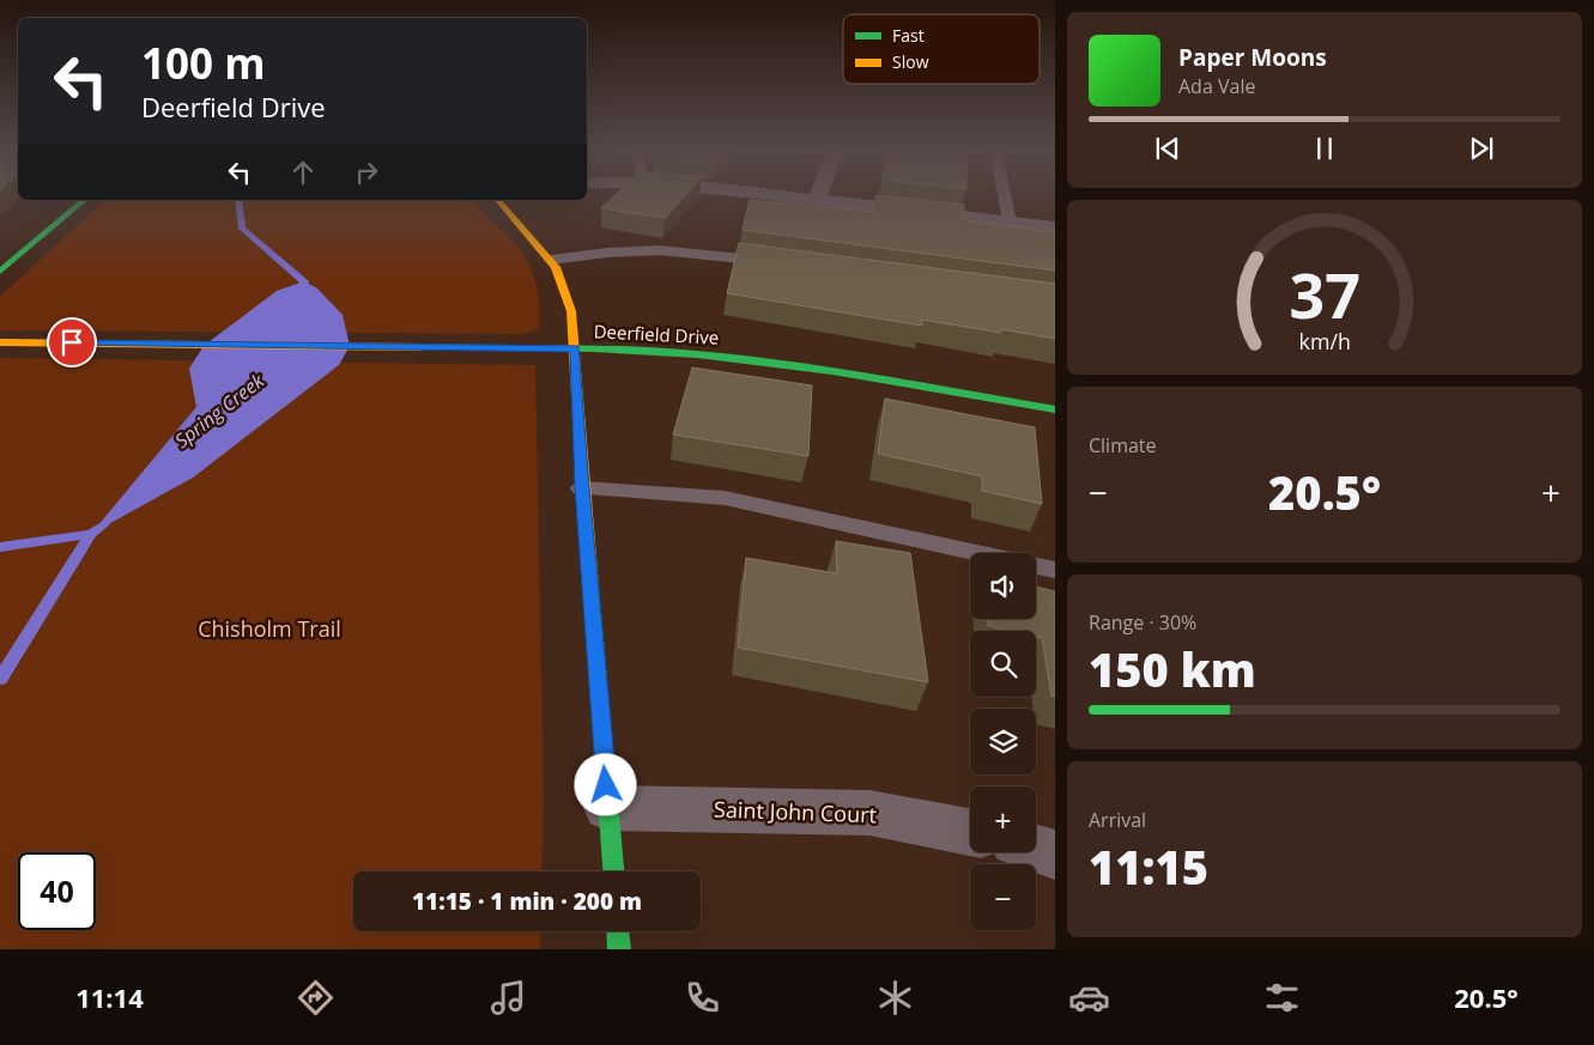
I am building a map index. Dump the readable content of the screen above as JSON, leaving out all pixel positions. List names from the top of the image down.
{
  "streets": {
    "street": ["Deerfield Drive", "Saint John Court"]
  },
  "water": ["Spring Creek"],
  "parks": ["Chisholm Trail"],
  "legend": ["Fast", "Slow"],
  "page": {
    "turn": ["100 m", "Deerfield Drive"],
    "song": ["Paper Moons", "Ada Vale"],
    "tile": [
      "Climate",
      ["Range · 30%", "150 km"],
      ["Arrival", "11:15"]
    ],
    "heat": ["−", "20.5°", "+"],
    "map_buttons": ["+", "−"],
    "limit": "40",
    "trip": "11:15 · 1 min · 200 m",
    "tabs": ["11:14", "20.5°"],
    "gauge": ["37", "km/h"]
  }
}
